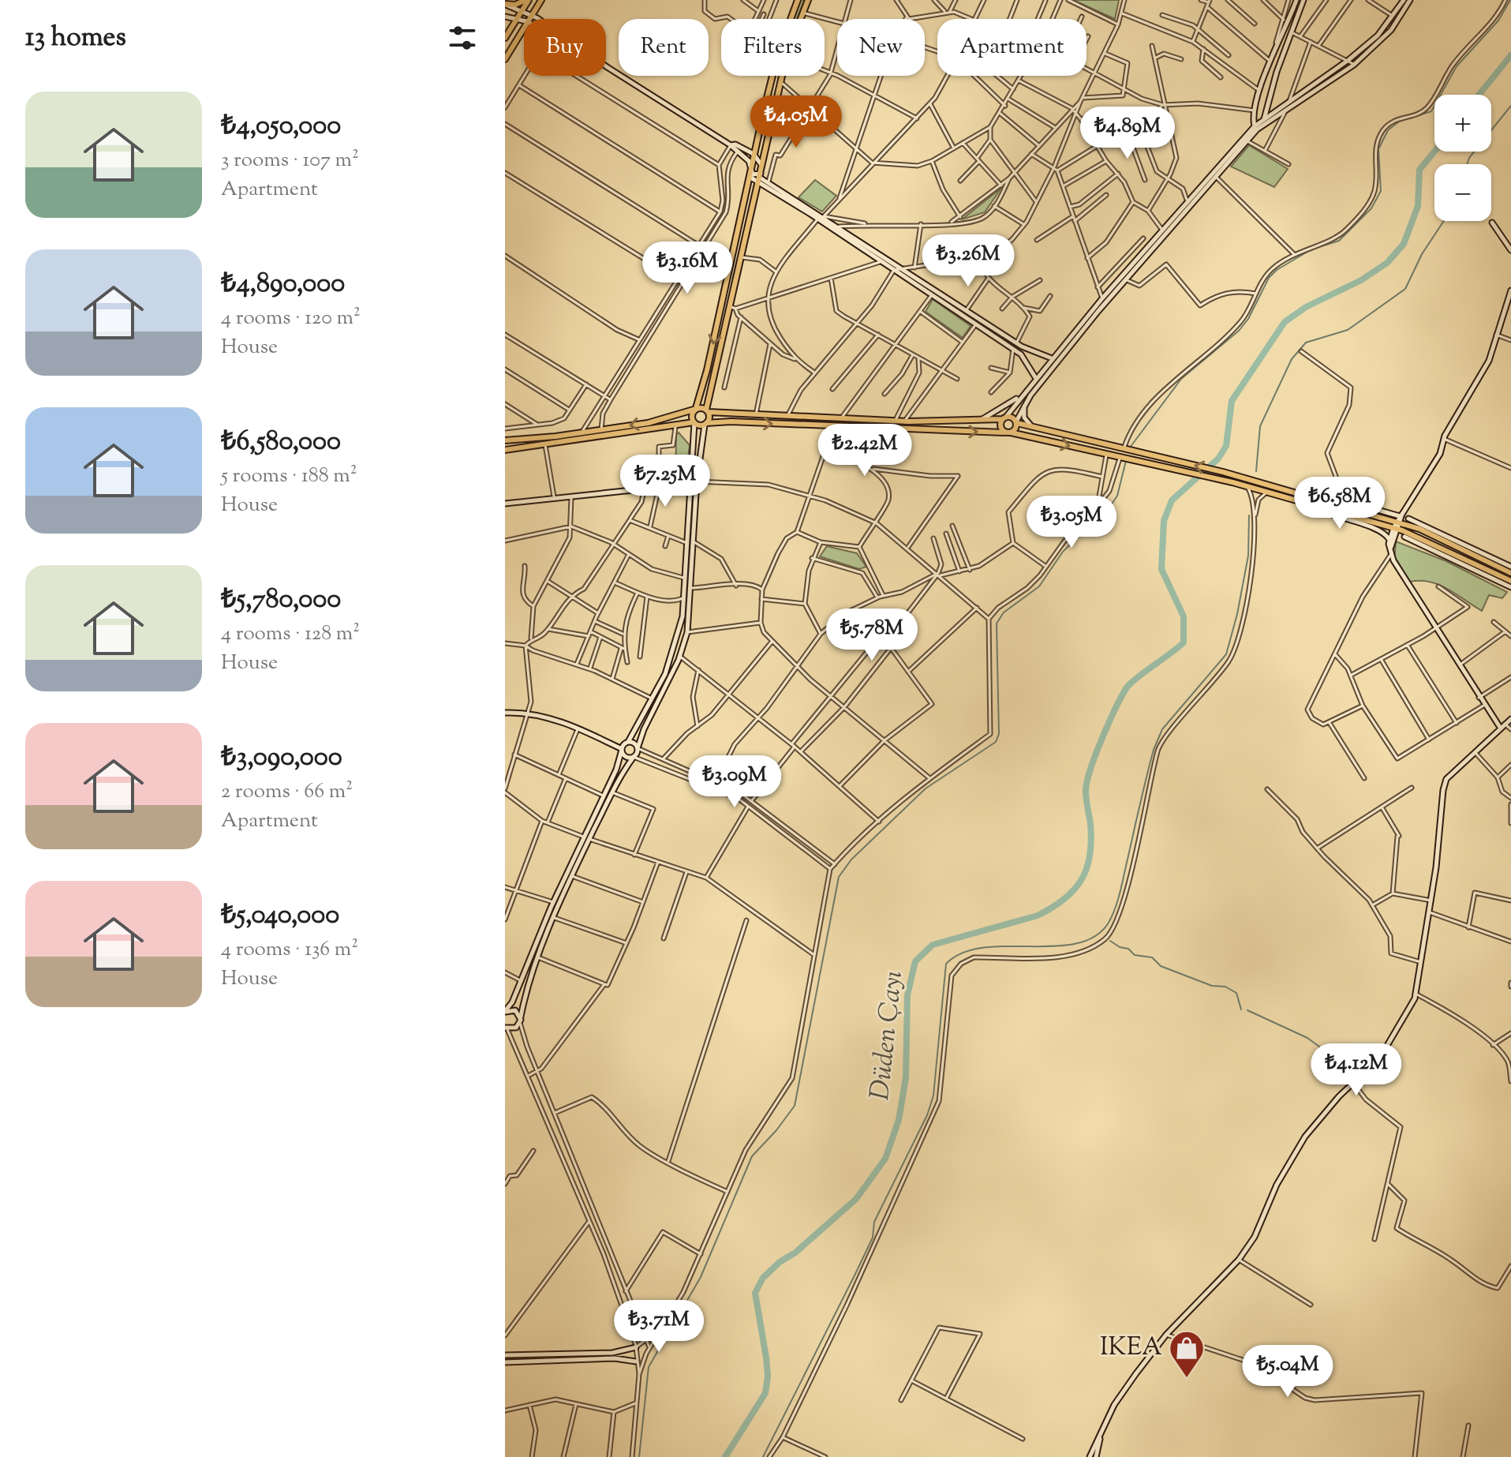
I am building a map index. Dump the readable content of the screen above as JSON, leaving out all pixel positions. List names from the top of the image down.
{
  "water": ["Düden Çayı"],
  "places": {
    "shop": ["IKEA"]
  },
  "page": {
    "heading": "13 homes",
    "chip": [
      "Buy",
      "Rent",
      "Filters",
      "New",
      "Apartment"
    ],
    "list": [
      {
        "name": "₺4,050,000",
        "note": "3 rooms · 107 m² · Apartment"
      },
      {
        "name": "₺4,890,000",
        "note": "4 rooms · 120 m² · House"
      },
      {
        "name": "₺6,580,000",
        "note": "5 rooms · 188 m² · House"
      },
      {
        "name": "₺5,780,000",
        "note": "4 rooms · 128 m² · House"
      },
      {
        "name": "₺3,090,000",
        "note": "2 rooms · 66 m² · Apartment"
      },
      {
        "name": "₺5,040,000",
        "note": "4 rooms · 136 m² · House"
      }
    ],
    "map_buttons": ["+", "−"],
    "price": [
      "₺4.05M",
      "₺4.89M",
      "₺3.26M",
      "₺3.16M",
      "₺2.42M",
      "₺7.25M",
      "₺6.58M",
      "₺3.05M",
      "₺5.78M",
      "₺3.09M",
      "₺4.12M",
      "₺3.71M",
      "₺5.04M"
    ]
  }
}
